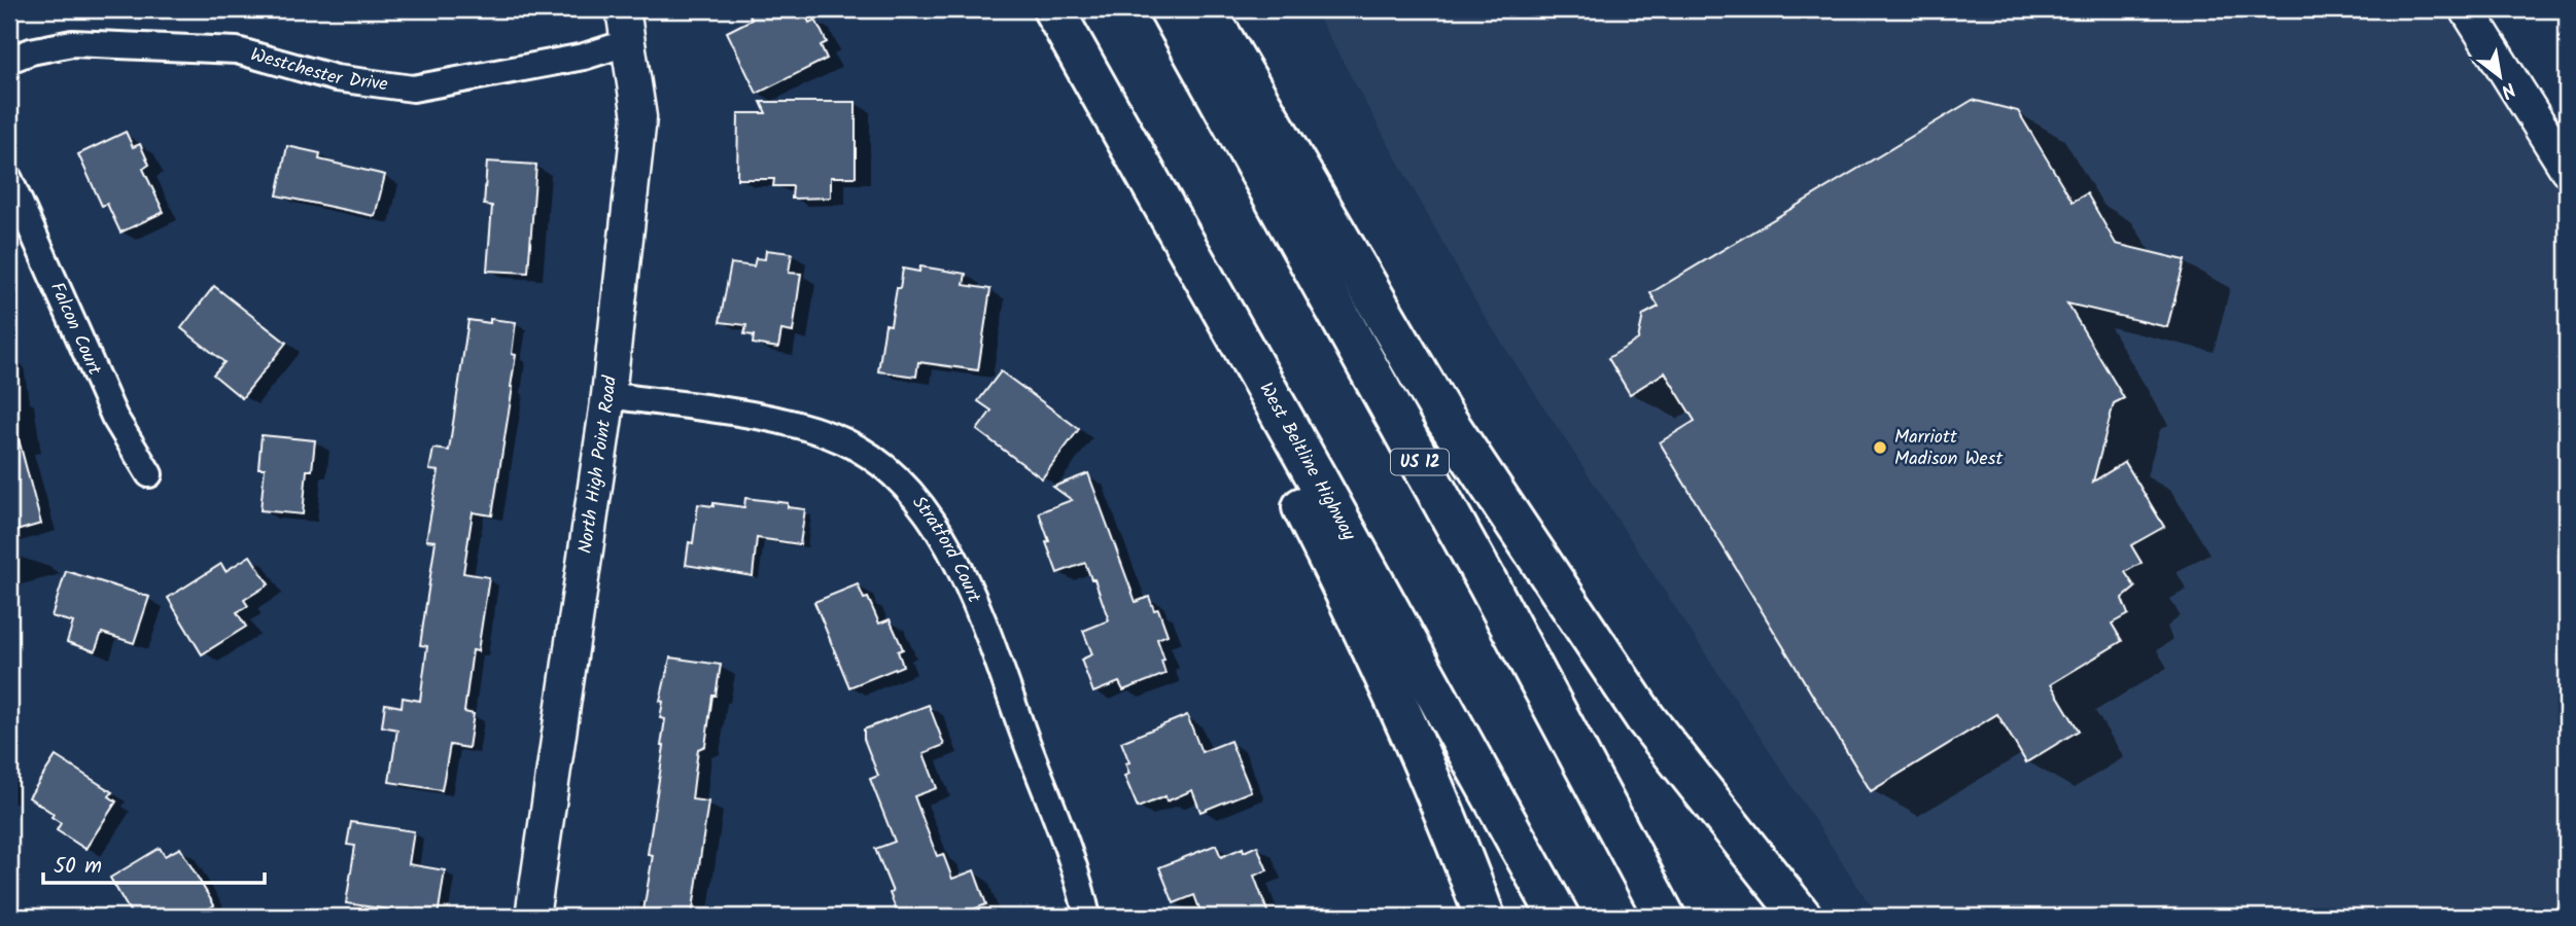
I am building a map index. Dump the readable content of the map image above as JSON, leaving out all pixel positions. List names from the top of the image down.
{
  "streets": {
    "highway": ["West Beltline Highway", "US 12"],
    "street": [
      "Westchester Drive",
      "Falcon Court",
      "North High Point Road",
      "Stratford Court"
    ]
  },
  "crossings": [
    ["Westchester Drive", "North High Point Road"],
    ["North High Point Road", "Stratford Court"]
  ],
  "places": ["Marriott Madison West"],
  "scale_bar": "50 m",
  "north": "bottom right"
}
